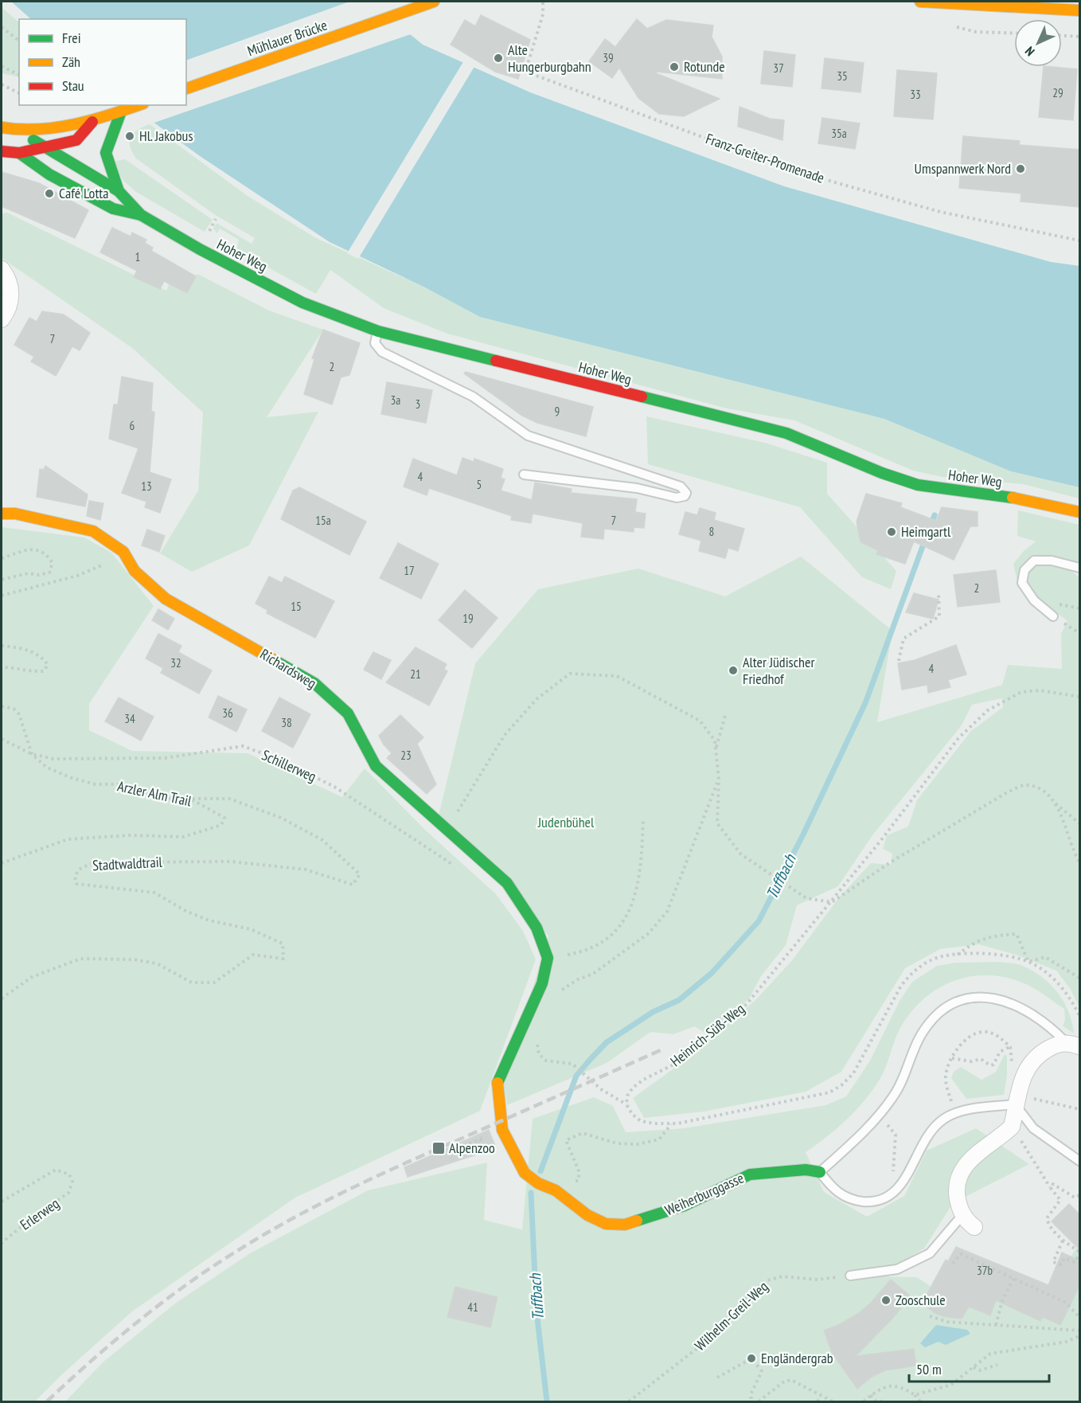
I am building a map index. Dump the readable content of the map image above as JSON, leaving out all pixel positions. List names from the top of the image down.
{
  "streets": {
    "street": [
      "Mühlauer Brücke",
      "Hoher Weg",
      "Richardsweg",
      "Weiherburggasse"
    ],
    "path": [
      "Franz-Greiter-Promenade",
      "Schillerweg",
      "Arzler Alm Trail",
      "Stadtwaldtrail",
      "Heinrich-Süß-Weg",
      "Erlerweg",
      "Wilhelm-Greil-Weg"
    ]
  },
  "crossings": [
    ["Schillerweg", "Arzler Alm Trail"],
    ["Arzler Alm Trail", "Stadtwaldtrail"]
  ],
  "water": ["Tuffbach"],
  "parks": ["Judenbühel"],
  "places": {
    "other": [
      "Alte Hungerburgbahn",
      "Rotunde",
      "Hl. Jakobus",
      "Umspannwerk Nord",
      "Café Lotta",
      "Heimgartl",
      "Alter Jüdischer Friedhof",
      "Zooschule",
      "Engländergrab"
    ],
    "transit": ["Alpenzoo"]
  },
  "house_numbers": [
    "39",
    "37",
    "35",
    "29",
    "33",
    "35a",
    "1",
    "7",
    "2",
    "3a",
    "3",
    "9",
    "6",
    "4",
    "5",
    "13",
    "15a",
    "7",
    "8",
    "17",
    "2",
    "15",
    "19",
    "32",
    "4",
    "21",
    "36",
    "34",
    "38",
    "23",
    "37b",
    "41"
  ],
  "legend": ["Frei", "Zäh", "Stau"],
  "scale_bar": "50 m",
  "north": "bottom left"
}
